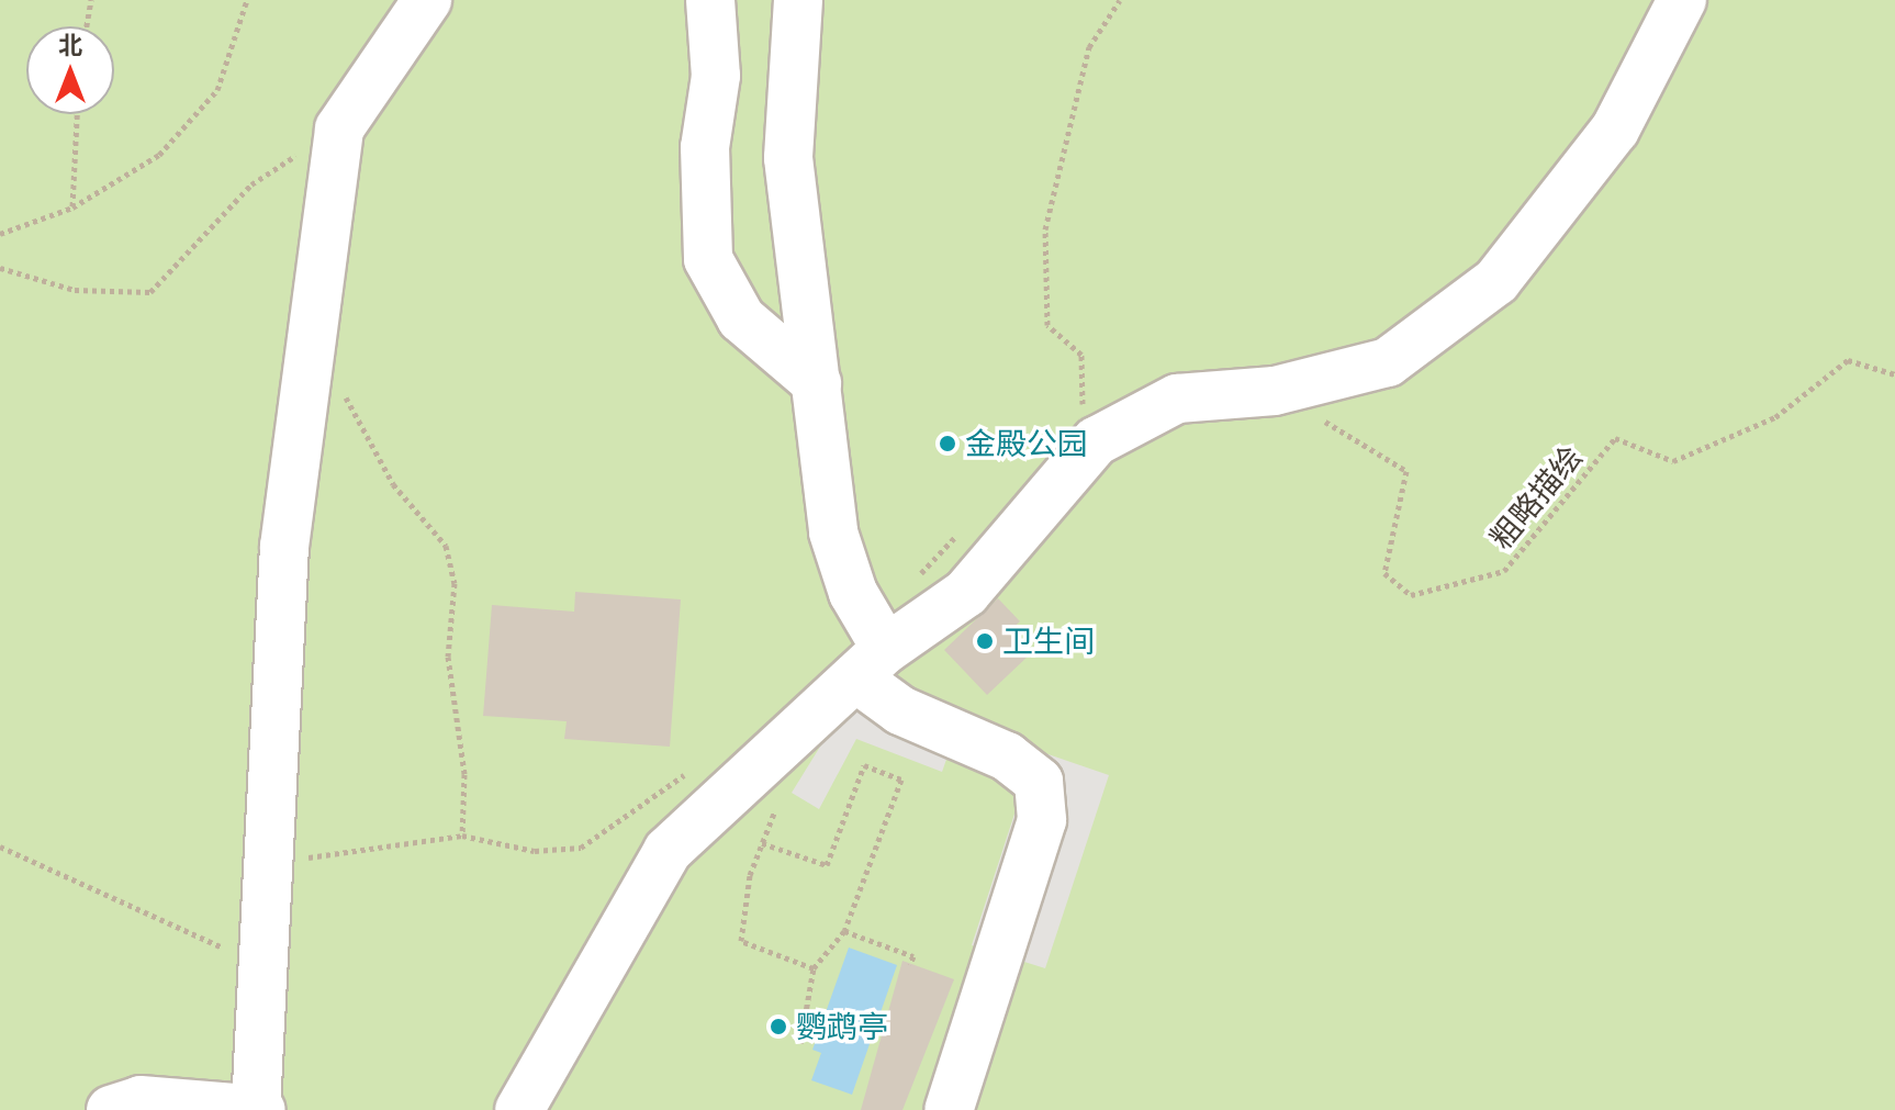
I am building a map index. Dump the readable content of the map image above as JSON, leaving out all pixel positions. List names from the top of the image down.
{
  "streets": {
    "path": ["粗略描绘"]
  },
  "places": ["金殿公园", "卫生间", "鹦鹉亭"],
  "north": "top"
}
